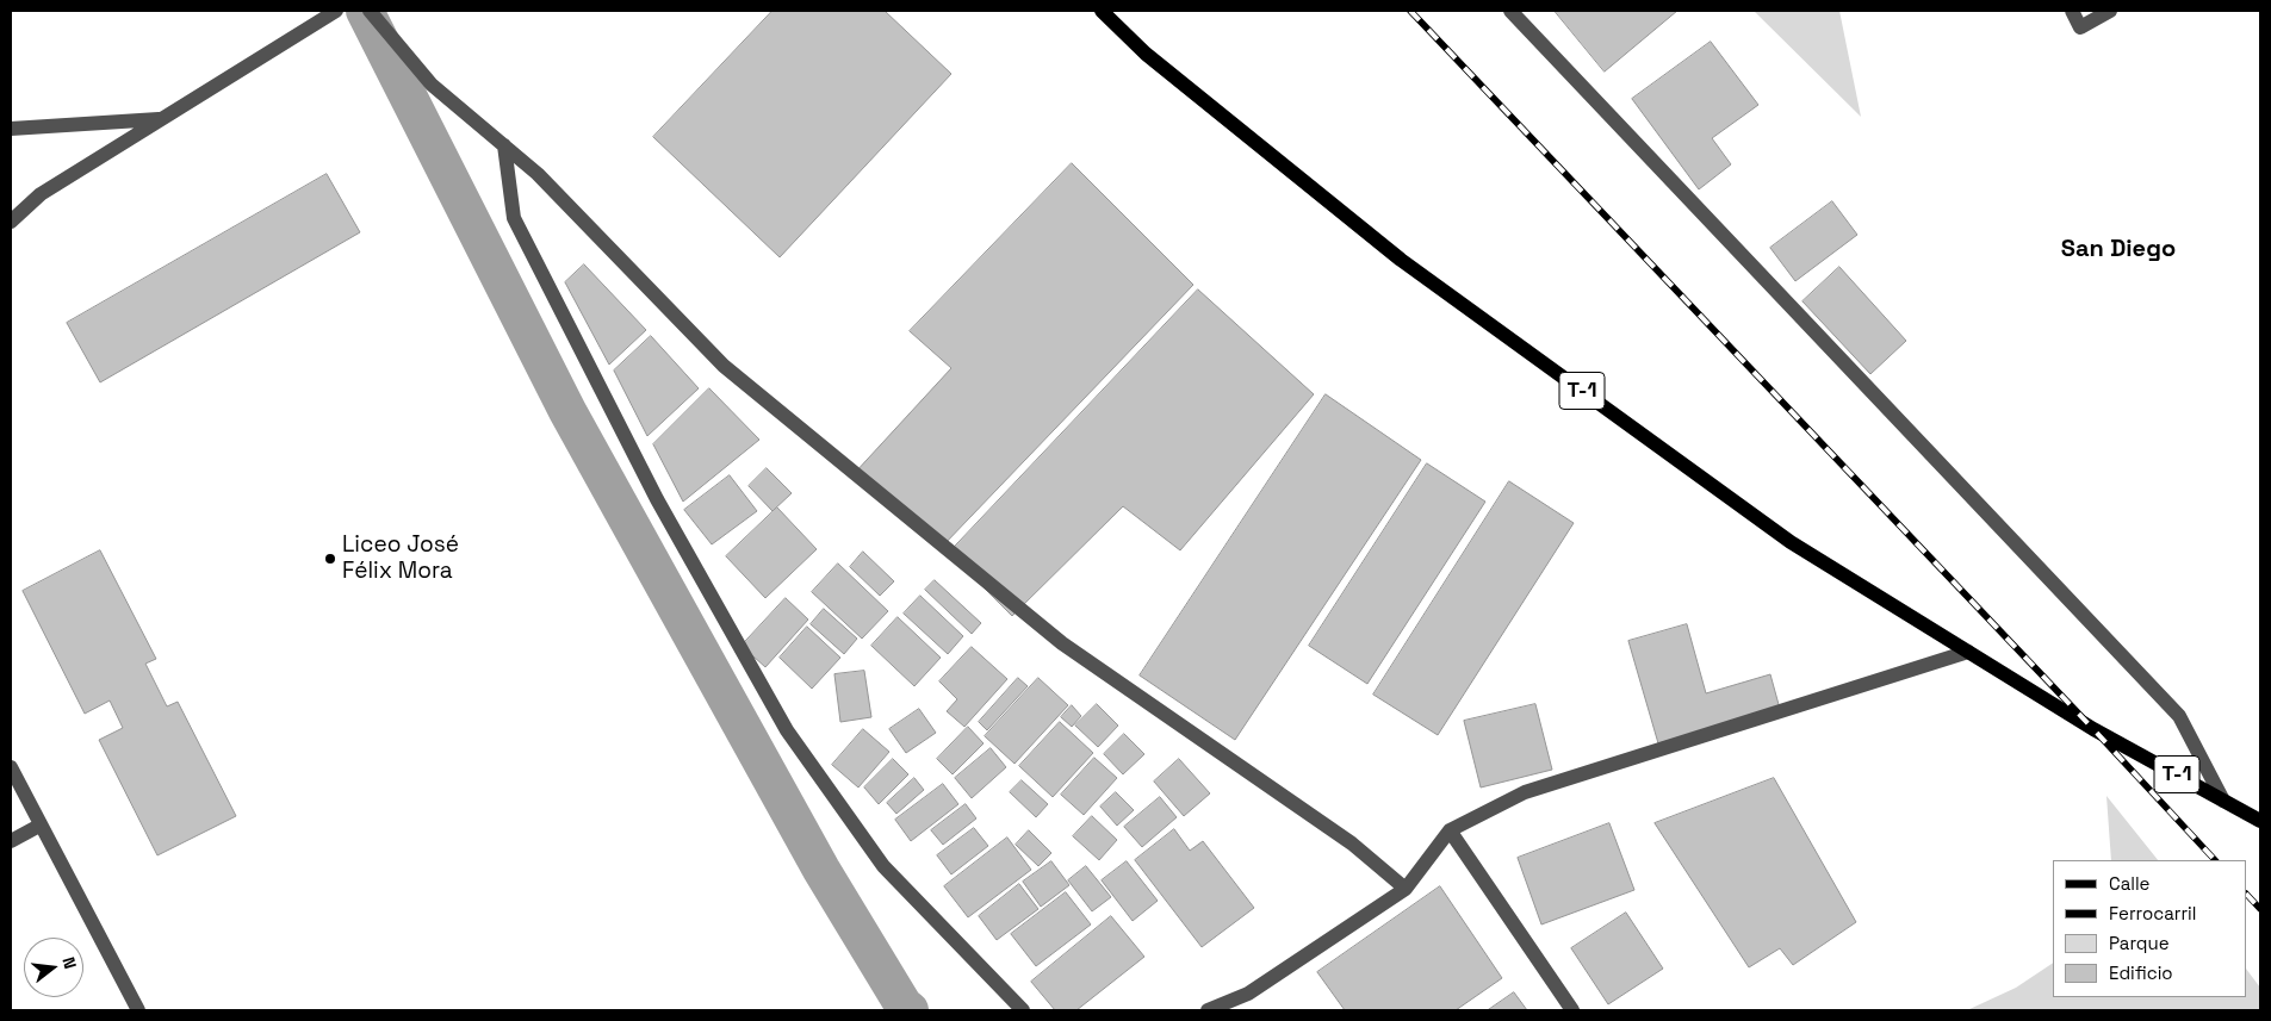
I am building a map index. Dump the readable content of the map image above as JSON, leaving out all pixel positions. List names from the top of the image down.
{
  "streets": {
    "main road": ["T-1"]
  },
  "districts": ["San Diego"],
  "places": ["Liceo José Félix Mora"],
  "legend": [
    "Calle",
    "Ferrocarril",
    "Parque",
    "Edificio"
  ],
  "north": "right"
}
